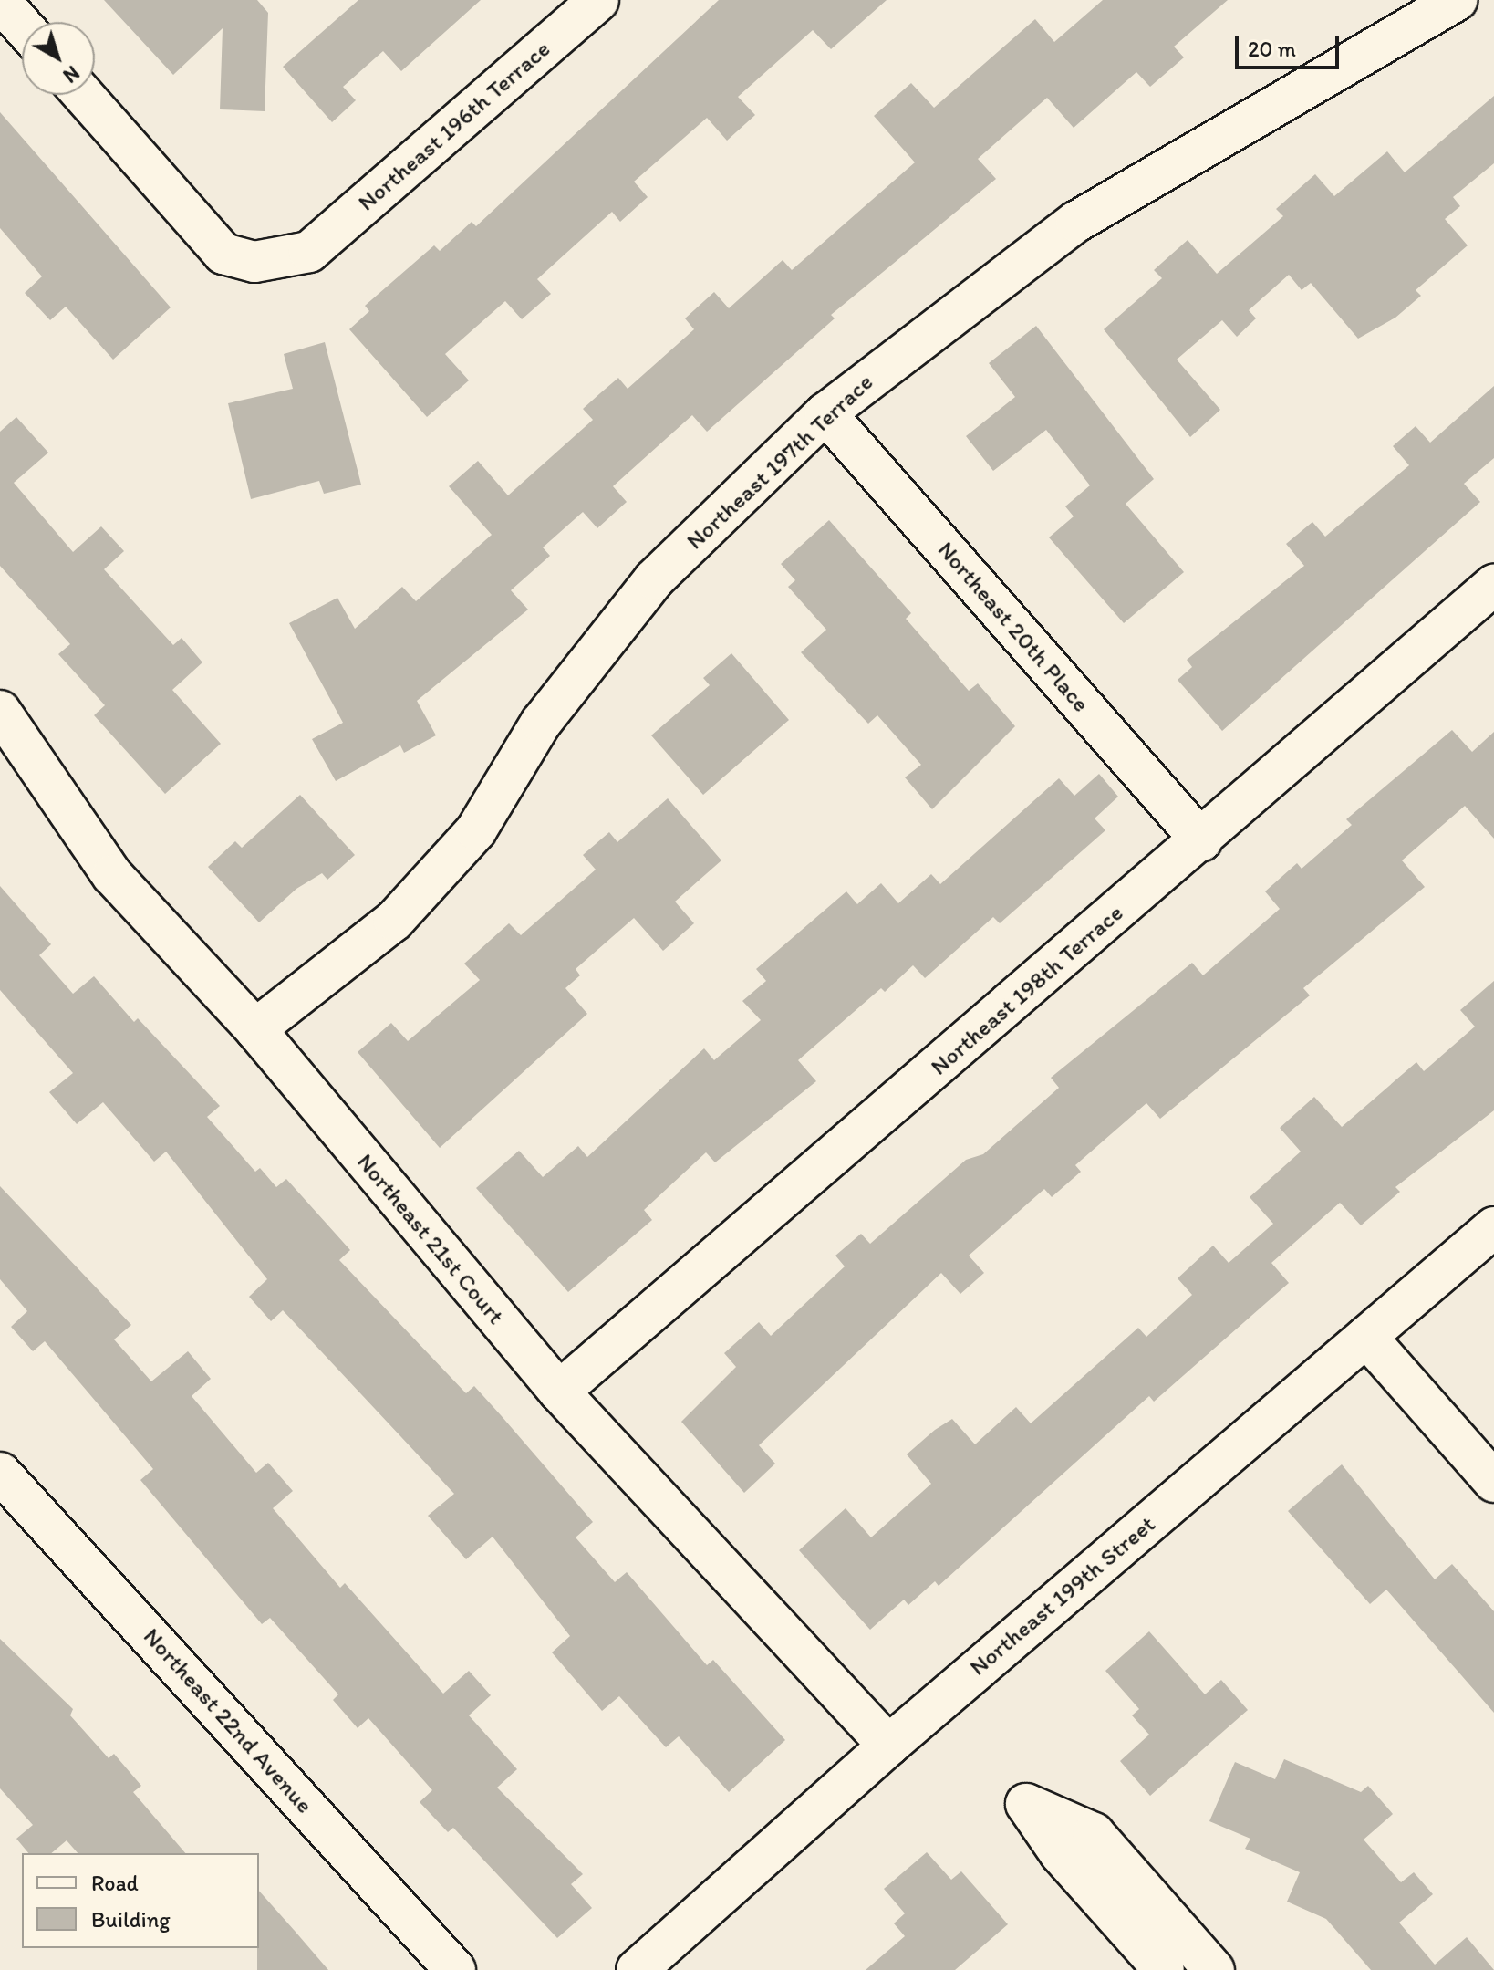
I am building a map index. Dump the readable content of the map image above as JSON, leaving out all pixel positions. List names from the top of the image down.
{
  "streets": {
    "street": [
      "Northeast 196th Terrace",
      "Northeast 197th Terrace",
      "Northeast 20th Place",
      "Northeast 198th Terrace",
      "Northeast 21st Court",
      "Northeast 199th Street",
      "Northeast 22nd Avenue"
    ]
  },
  "crossings": [
    ["Northeast 197th Terrace", "Northeast 20th Place"],
    ["Northeast 197th Terrace", "Northeast 21st Court"],
    ["Northeast 20th Place", "Northeast 198th Terrace"],
    ["Northeast 198th Terrace", "Northeast 21st Court"],
    ["Northeast 21st Court", "Northeast 199th Street"]
  ],
  "legend": ["Road", "Building"],
  "scale_bar": "20 m",
  "north": "bottom right"
}
